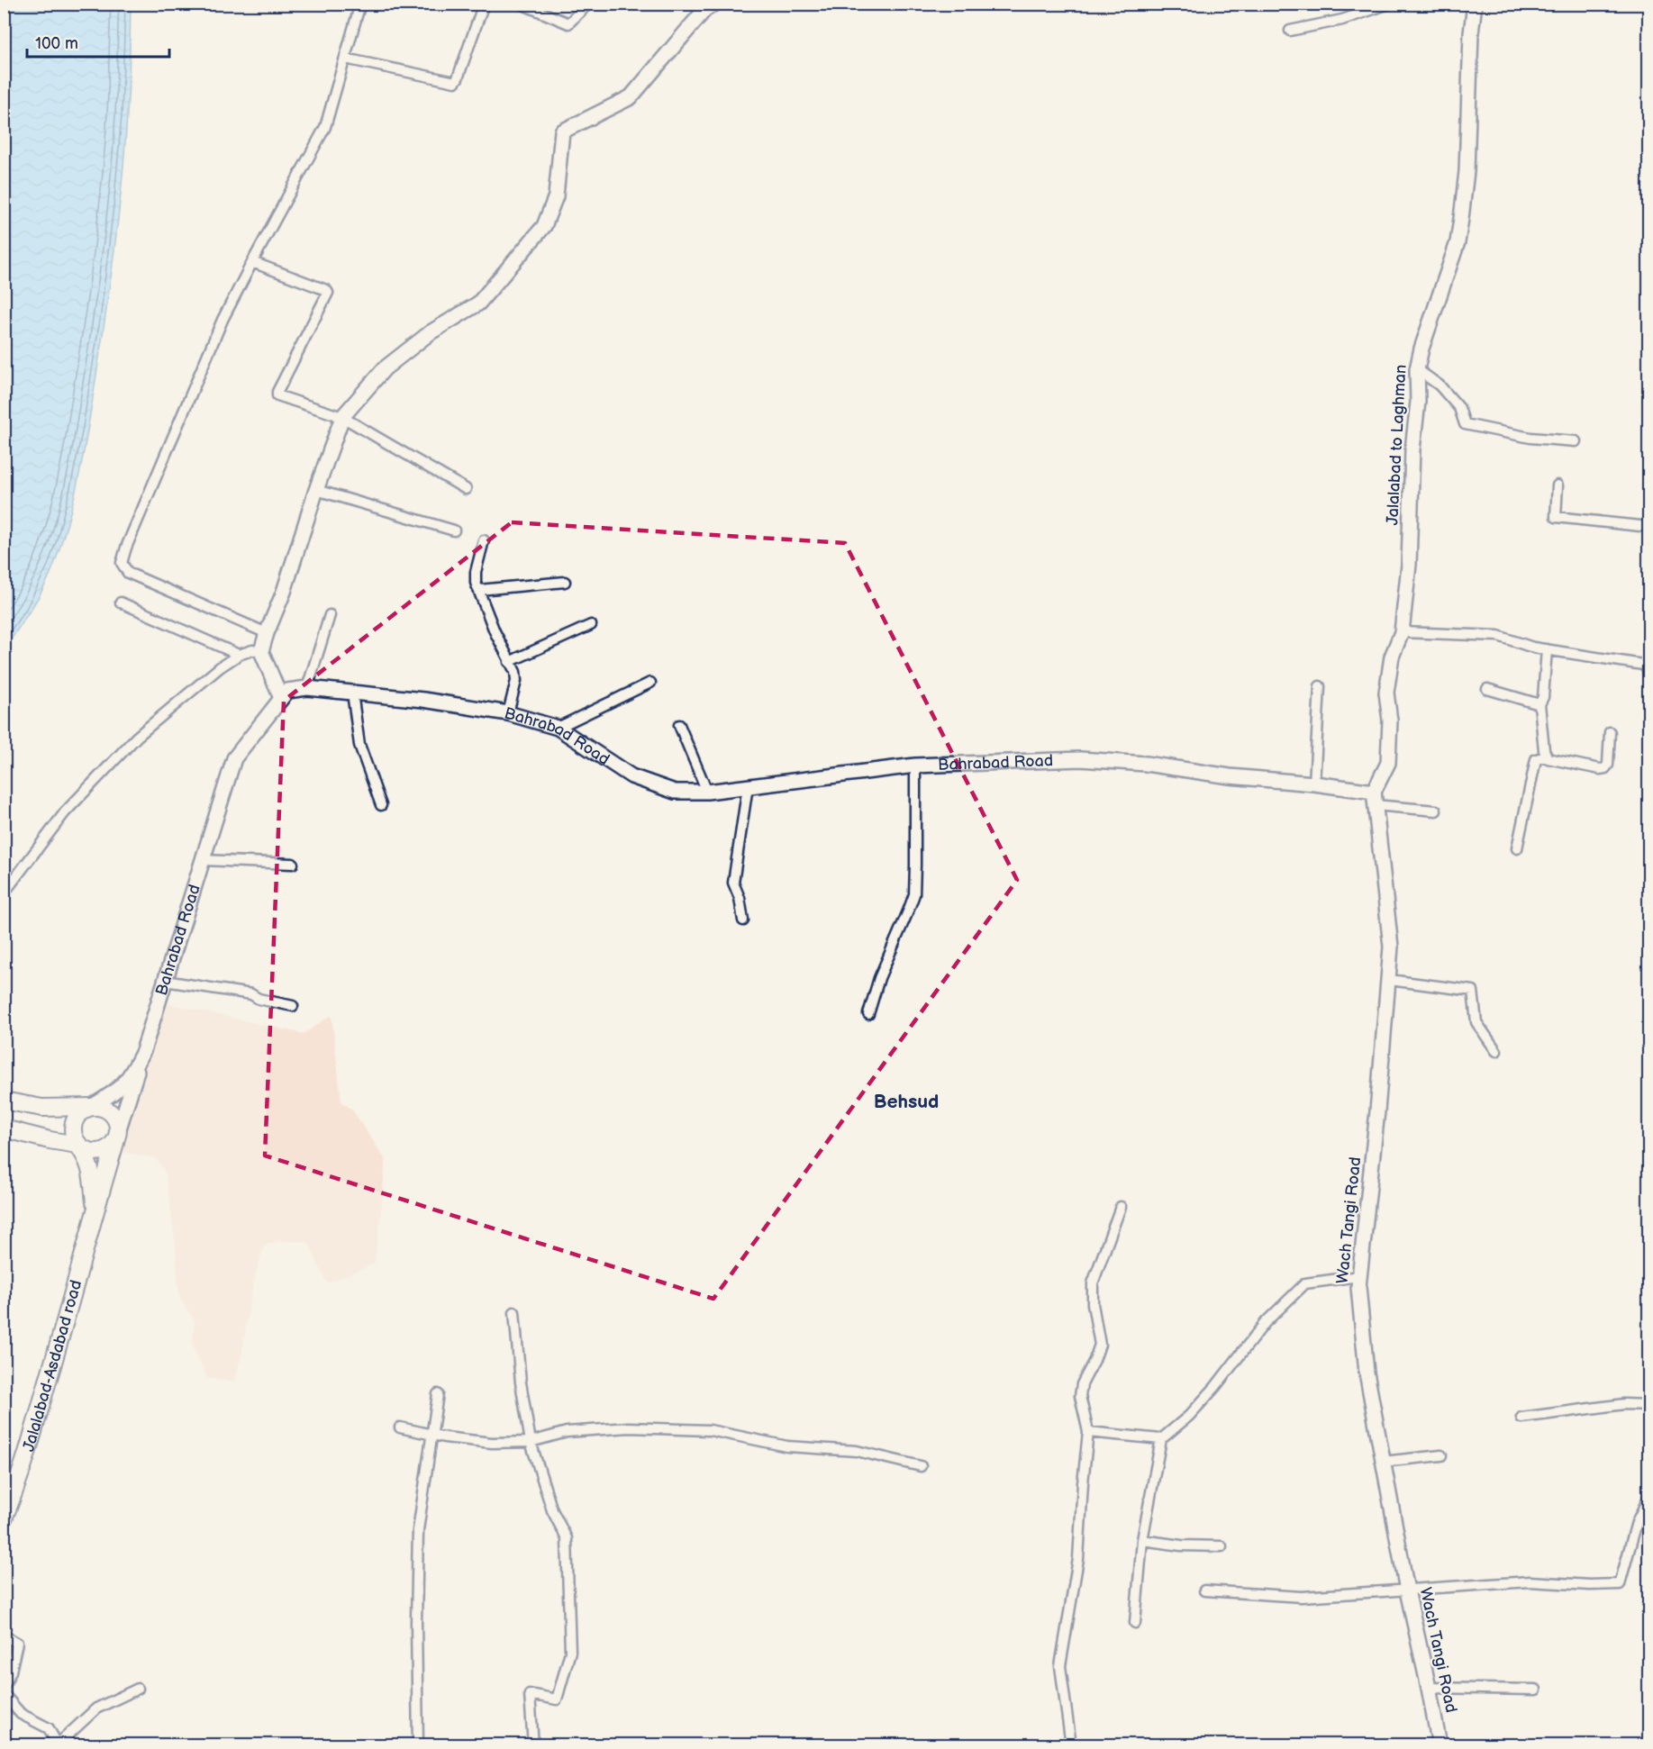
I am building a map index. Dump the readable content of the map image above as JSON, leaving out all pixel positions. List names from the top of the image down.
{
  "streets": {
    "main road": [
      "Jalalabad to Laghman",
      "Bahrabad Road",
      "Wach Tangi Road",
      "Jalalabad-Asdabad road"
    ]
  },
  "crossings": [
    ["Jalalabad to Laghman", "Bahrabad Road"],
    ["Jalalabad to Laghman", "Wach Tangi Road"],
    ["Bahrabad Road", "Wach Tangi Road"],
    ["Bahrabad Road", "Jalalabad-Asdabad road"]
  ],
  "districts": ["Behsud"],
  "scale_bar": "100 m"
}
